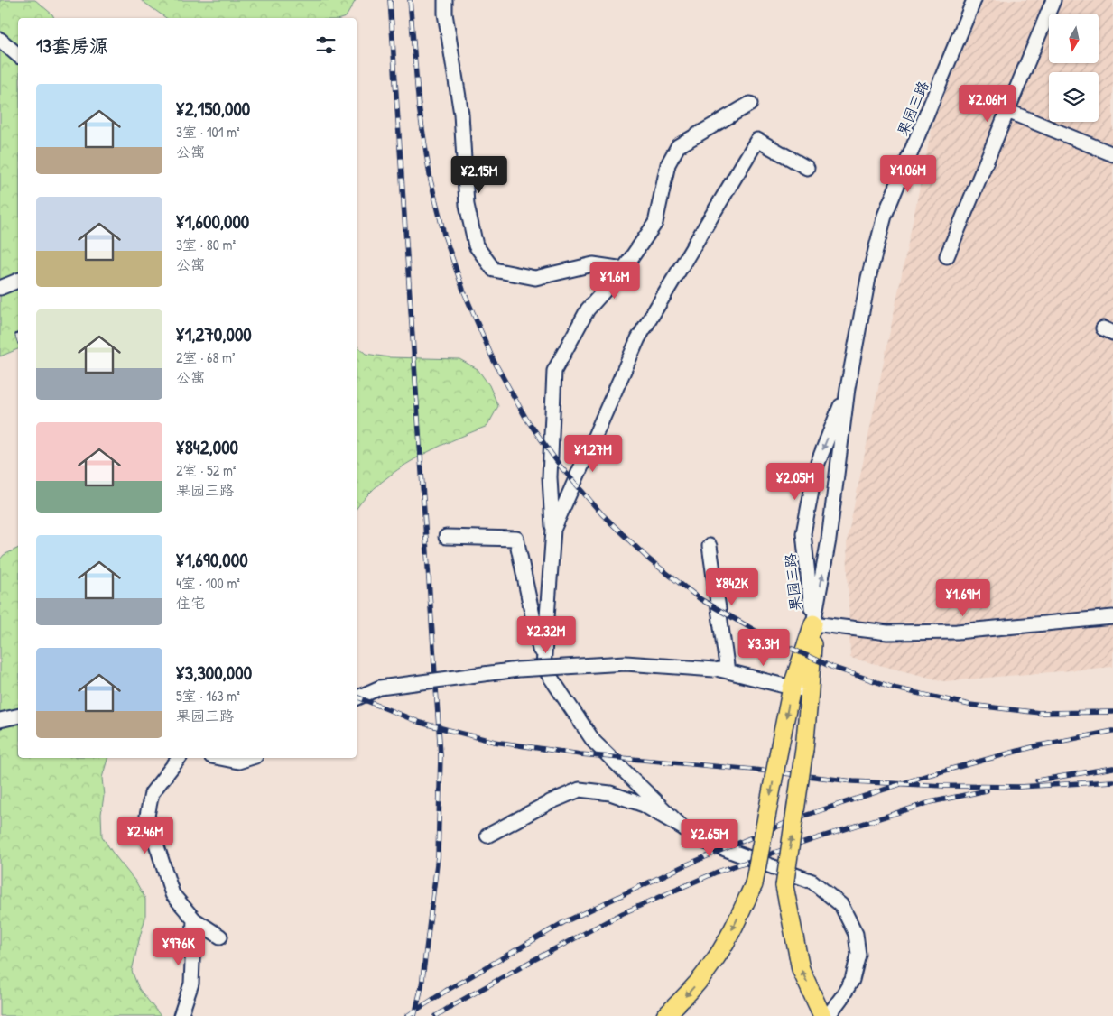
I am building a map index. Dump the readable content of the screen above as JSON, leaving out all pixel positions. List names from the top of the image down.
{
  "streets": {
    "street": ["果园三路"]
  },
  "north": "bottom",
  "page": {
    "heading": "13套房源",
    "list": [
      {
        "name": "¥2,150,000",
        "note": "3室 · 101 m² · 公寓"
      },
      {
        "name": "¥1,600,000",
        "note": "3室 · 80 m² · 公寓"
      },
      {
        "name": "¥1,270,000",
        "note": "2室 · 68 m² · 公寓"
      },
      {
        "name": "¥842,000",
        "note": "2室 · 52 m² · 果园三路"
      },
      {
        "name": "¥1,690,000",
        "note": "4室 · 100 m² · 住宅"
      },
      {
        "name": "¥3,300,000",
        "note": "5室 · 163 m² · 果园三路"
      }
    ],
    "price": [
      "¥2.06M",
      "¥1.06M",
      "¥2.15M",
      "¥1.6M",
      "¥1.27M",
      "¥2.05M",
      "¥842K",
      "¥1.69M",
      "¥2.32M",
      "¥3.3M",
      "¥2.46M",
      "¥2.65M",
      "¥976K"
    ]
  }
}
